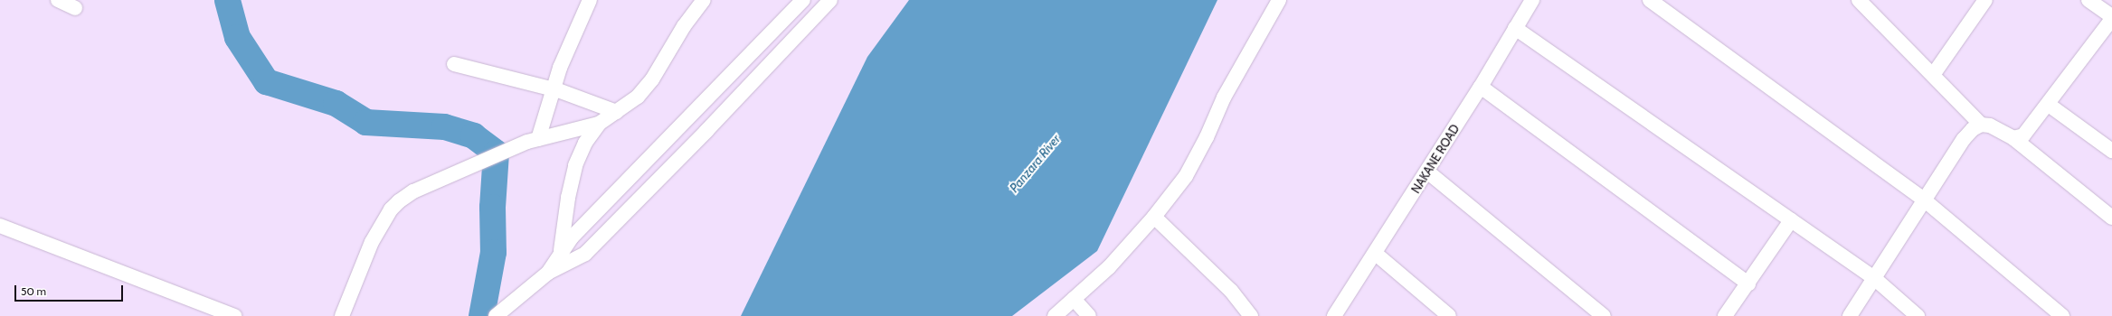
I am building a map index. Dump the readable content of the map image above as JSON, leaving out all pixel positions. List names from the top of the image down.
{
  "streets": {
    "street": ["NAKANE ROAD"]
  },
  "water": ["Panzara River"],
  "scale_bar": "50 m"
}
